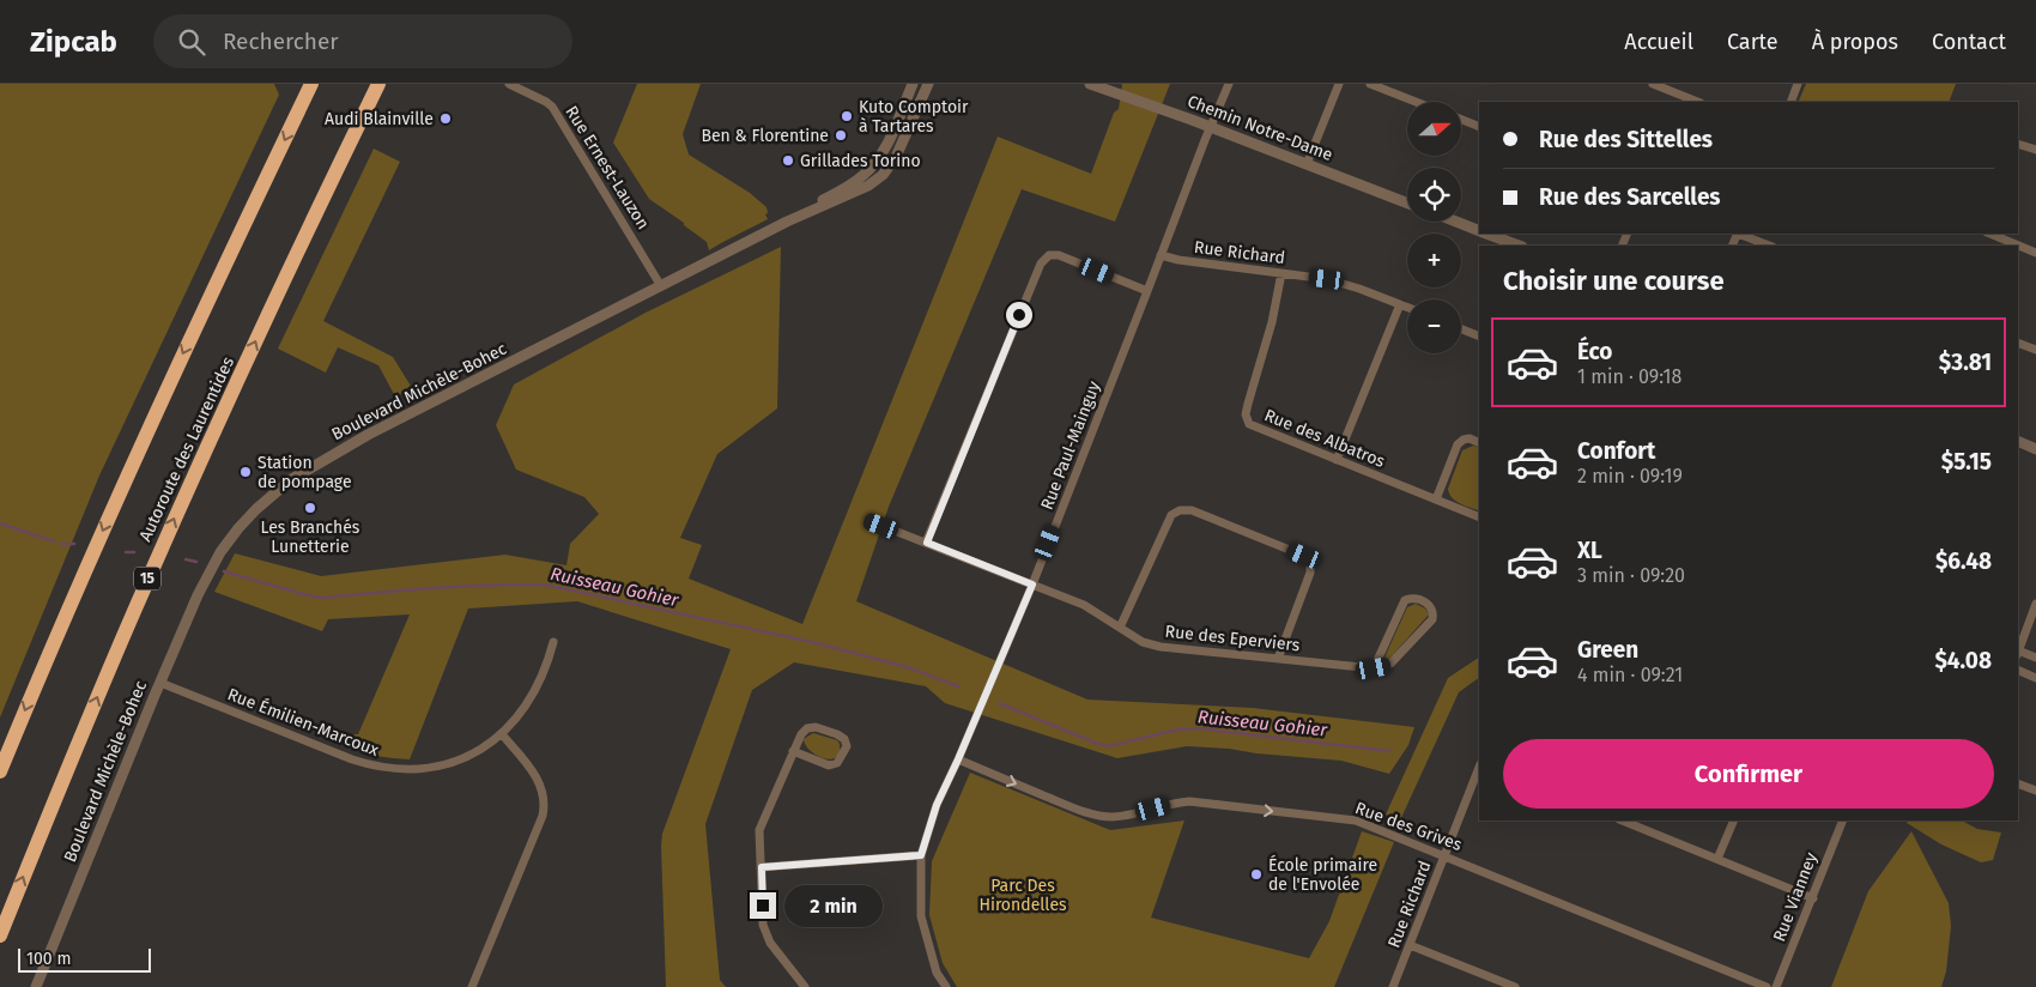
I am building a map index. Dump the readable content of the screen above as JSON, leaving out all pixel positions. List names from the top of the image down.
{
  "streets": {
    "highway": ["Autoroute des Laurentides", "15"],
    "street": [
      "Chemin Notre-Dame",
      "Rue Ernest-Lauzon",
      "Rue Richard",
      "Boulevard Michèle-Bohec",
      "Rue des Albatros",
      "Rue Paul-Mainguy",
      "Rue des Eperviers",
      "Rue Émilien-Marcoux",
      "Rue des Grives",
      "Rue Vianney"
    ]
  },
  "crossings": [
    ["Chemin Notre-Dame", "Rue Paul-Mainguy"],
    ["Rue Ernest-Lauzon", "Boulevard Michèle-Bohec"],
    ["Rue Richard", "Rue des Albatros"],
    ["Rue Richard", "Rue Paul-Mainguy"],
    ["Rue Richard", "Rue des Grives"],
    ["Boulevard Michèle-Bohec", "Rue Émilien-Marcoux"],
    ["Rue Paul-Mainguy", "Rue des Eperviers"],
    ["Rue Paul-Mainguy", "Rue des Grives"]
  ],
  "one_way": ["Rue des Grives"],
  "water": ["Ruisseau Gohier"],
  "parks": ["Parc Des Hirondelles"],
  "places": [
    "Kuto Comptoir à Tartares",
    "Audi Blainville",
    "Ben & Florentine",
    "Grillades Torino",
    "Station de pompage",
    "Les Branchés Lunetterie",
    "École primaire de l'Envolée"
  ],
  "scale_bar": "100 m",
  "north": "right",
  "page": {
    "header": "Zipcab",
    "search": "Rechercher",
    "nav": [
      "Accueil",
      "Carte",
      "À propos",
      "Contact"
    ],
    "map_buttons": ["+", "−"],
    "banner": ["Rue des Sittelles", "Rue des Sarcelles"],
    "heading": "Choisir une course",
    "list": [
      {
        "name": "Éco",
        "note": "1 min · 09:18",
        "value": "$3.81"
      },
      {
        "name": "Confort",
        "note": "2 min · 09:19",
        "value": "$5.15"
      },
      {
        "name": "XL",
        "note": "3 min · 09:20",
        "value": "$6.48"
      },
      {
        "name": "Green",
        "note": "4 min · 09:21",
        "value": "$4.08"
      }
    ],
    "buttons": "Confirmer",
    "bubble": "2 min",
    "scale": "100 m"
  }
}
